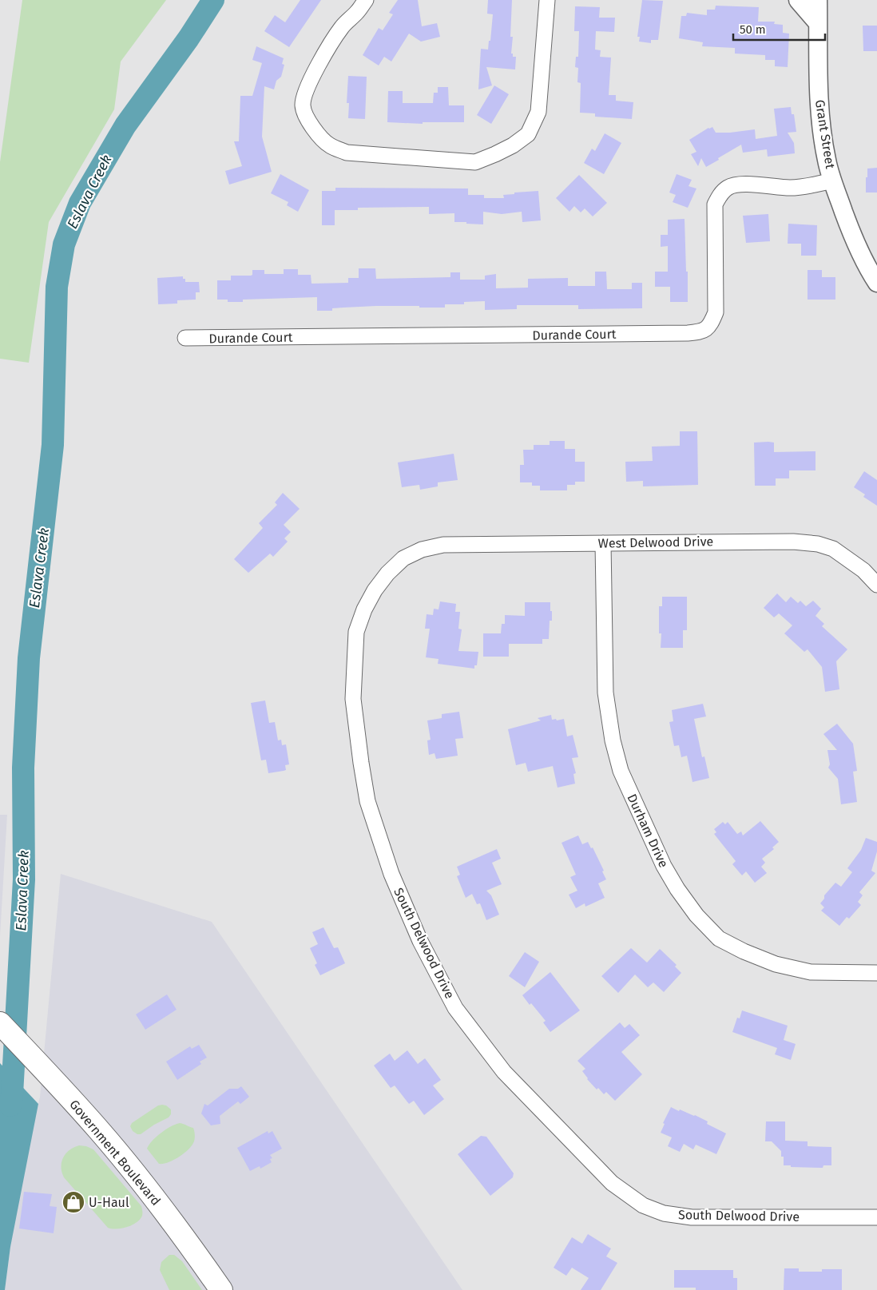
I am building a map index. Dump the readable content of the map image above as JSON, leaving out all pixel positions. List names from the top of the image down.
{
  "streets": {
    "main road": ["Government Boulevard"],
    "street": [
      "Grant Street",
      "Durande Court",
      "West Delwood Drive",
      "Durham Drive",
      "South Delwood Drive"
    ]
  },
  "crossings": [
    ["Grant Street", "Durande Court"],
    ["West Delwood Drive", "Durham Drive"],
    ["West Delwood Drive", "South Delwood Drive"]
  ],
  "water": ["Eslava Creek"],
  "places": {
    "shop": ["U-Haul"]
  },
  "scale_bar": "50 m"
}
